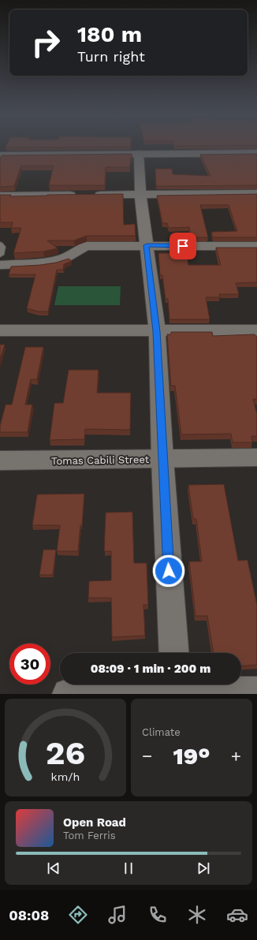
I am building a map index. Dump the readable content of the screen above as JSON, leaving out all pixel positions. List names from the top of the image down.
{
  "streets": {
    "street": ["Tomas Cabili Street"]
  },
  "page": {
    "turn": ["180 m", "Turn right"],
    "limit": "30",
    "trip": "08:09 · 1 min · 200 m",
    "tile": "Climate",
    "heat": ["−", "19°", "+"],
    "song": ["Open Road", "Tom Ferris"],
    "tabs": "08:08",
    "gauge": ["26", "km/h"]
  }
}
